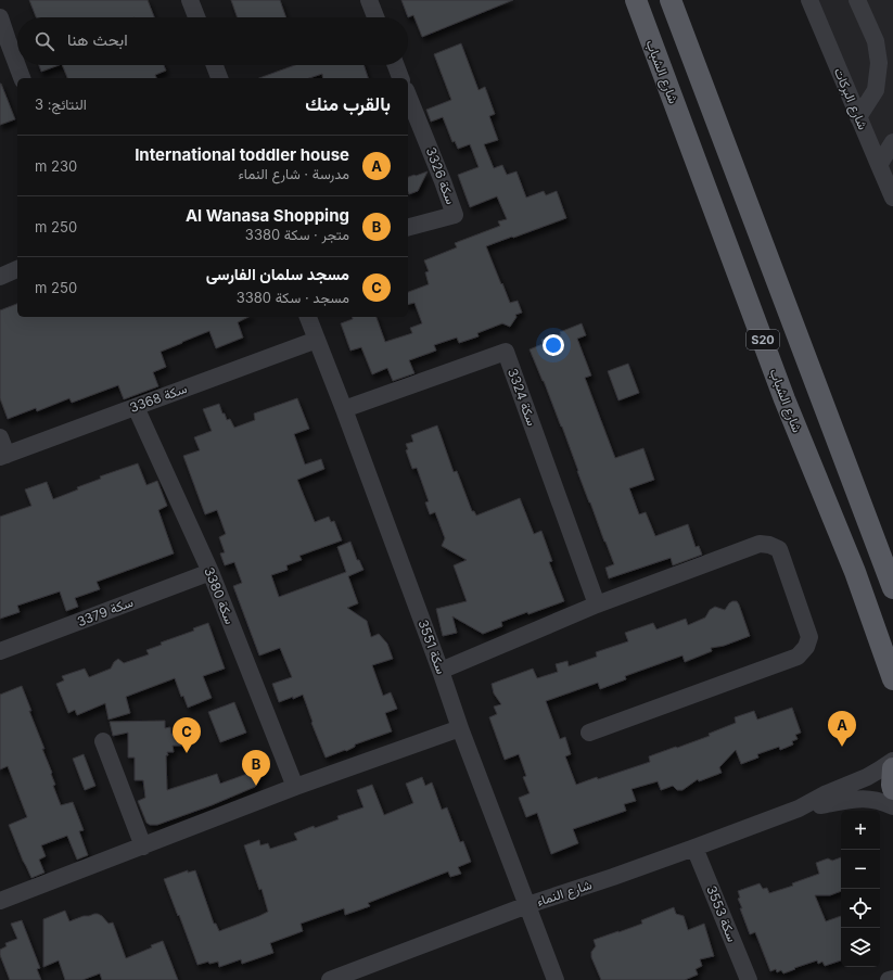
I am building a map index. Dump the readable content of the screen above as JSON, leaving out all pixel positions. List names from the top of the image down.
{
  "streets": {
    "main road": ["شارع الشباب", "S20"],
    "street": [
      "شارع البركات",
      "سكة 3326",
      "سكة 3324",
      "سكة 3368",
      "سكة 3380",
      "سكة 3379",
      "سكة 3551",
      "شارع النماء",
      "سكة 3553"
    ]
  },
  "crossings": [
    ["سكة 3324", "سكة 3551"],
    ["سكة 3368", "سكة 3380"],
    ["سكة 3368", "سكة 3551"],
    ["سكة 3380", "سكة 3379"],
    ["سكة 3551", "شارع النماء"],
    ["شارع النماء", "سكة 3553"]
  ],
  "page": {
    "search": "ابحث هنا",
    "heading": ["بالقرب منك", "النتائج: 3"],
    "list": [
      {
        "mark": "A",
        "name": "International toddler house",
        "note": "مدرسة · شارع النماء",
        "value": "230 m"
      },
      {
        "mark": "B",
        "name": "Al Wanasa Shopping",
        "note": "متجر · سكة 3380",
        "value": "250 m"
      },
      {
        "mark": "C",
        "name": "مسجد سلمان الفارسى",
        "note": "مسجد · سكة 3380",
        "value": "250 m"
      }
    ],
    "pins": ["A", "C", "B"],
    "map_buttons": ["+", "−"]
  }
}
